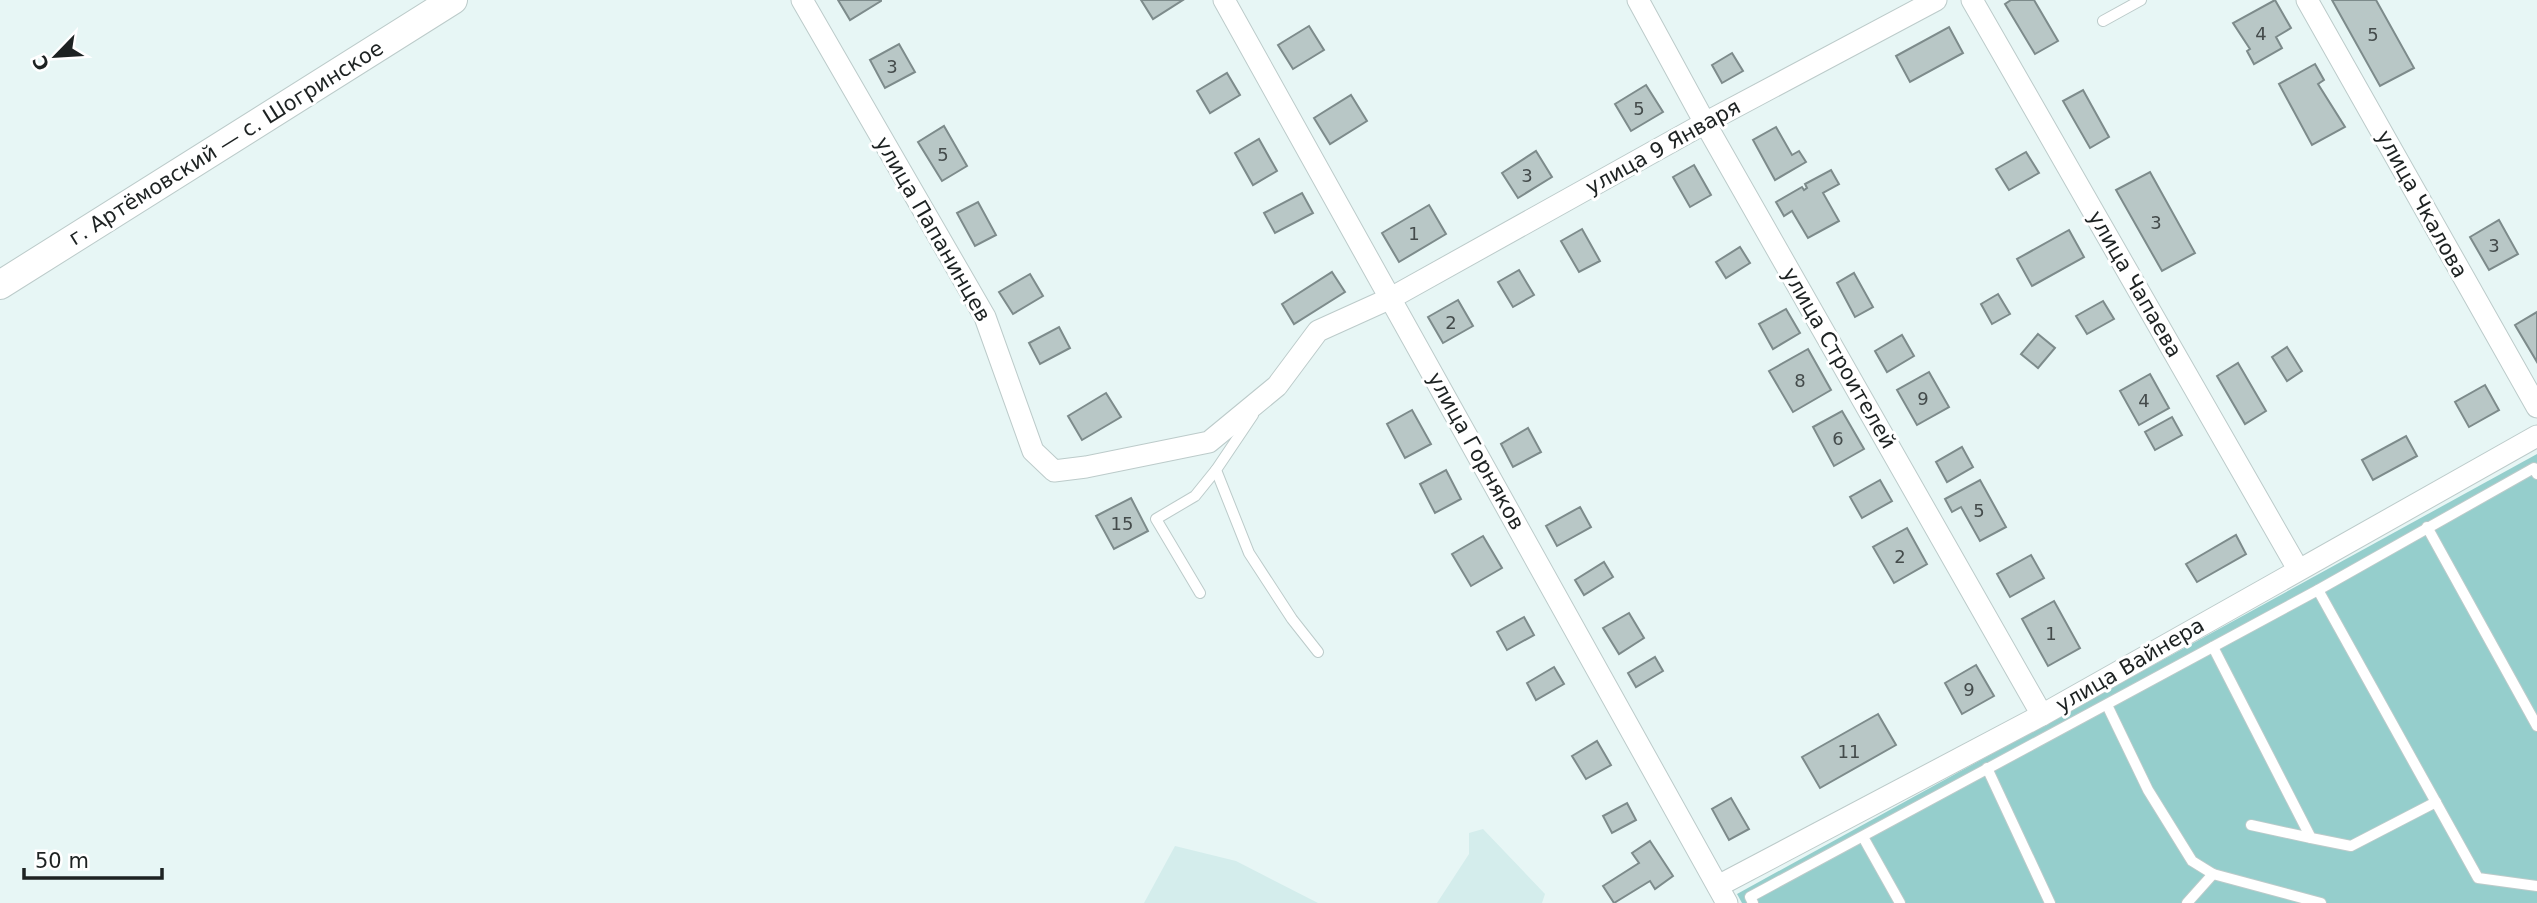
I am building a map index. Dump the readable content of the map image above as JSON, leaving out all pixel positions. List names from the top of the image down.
{
  "streets": {
    "street": [
      "г. Артёмовский — с. Шогринское",
      "улица 9 Января",
      "улица Чкалова",
      "улица Папанинцев",
      "улица Чапаева",
      "улица Строителей",
      "улица Горняков",
      "улица Вайнера"
    ]
  },
  "crossings": [
    ["улица 9 Января", "улица Папанинцев"],
    ["улица 9 Января", "улица Строителей"],
    ["улица 9 Января", "улица Горняков"],
    ["улица Чапаева", "улица Вайнера"],
    ["улица Строителей", "улица Вайнера"],
    ["улица Горняков", "улица Вайнера"]
  ],
  "house_numbers": [
    "4",
    "5",
    "3",
    "5",
    "5",
    "3",
    "3",
    "1",
    "3",
    "2",
    "8",
    "9",
    "4",
    "6",
    "5",
    "15",
    "2",
    "1",
    "9",
    "11"
  ],
  "scale_bar": "50 m",
  "north": "bottom left"
}
